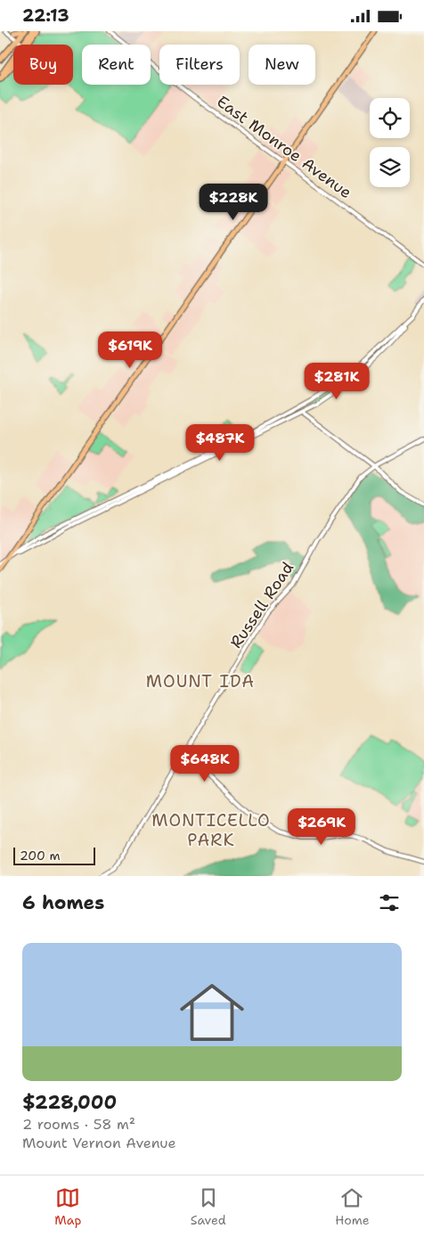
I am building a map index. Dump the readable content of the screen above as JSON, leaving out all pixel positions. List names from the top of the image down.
{
  "streets": {
    "street": ["East Monroe Avenue", "Russell Road"]
  },
  "districts": ["MOUNT IDA", "MONTICELLO PARK"],
  "scale_bar": "200 m",
  "page": {
    "status": "22:13",
    "chip": [
      "Buy",
      "Rent",
      "Filters",
      "New"
    ],
    "price": [
      "$228K",
      "$619K",
      "$281K",
      "$487K",
      "$648K",
      "$269K"
    ],
    "scale": "200 m",
    "heading": "6 homes",
    "list": [
      {
        "name": "$228,000",
        "note": "2 rooms · 58 m² · Mount Vernon Avenue"
      }
    ],
    "tabs": ["Map", "Saved", "Home"]
  }
}
